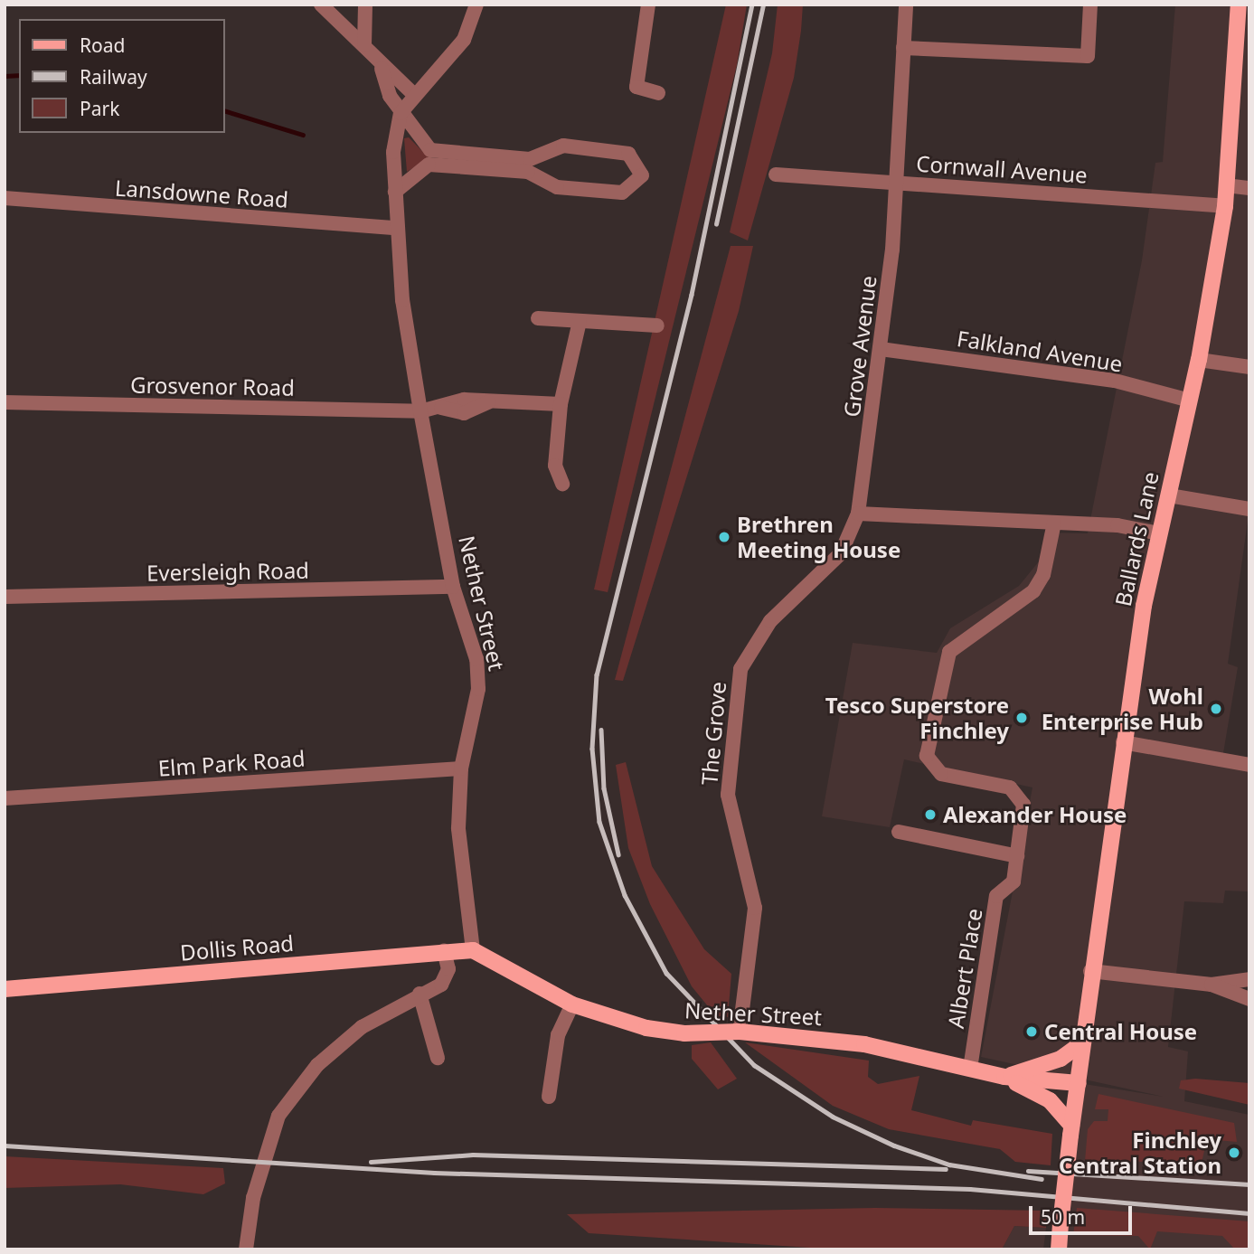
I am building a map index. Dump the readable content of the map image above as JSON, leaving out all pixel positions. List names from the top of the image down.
{
  "streets": {
    "main road": ["Ballards Lane", "Nether Street", "Dollis Road"],
    "street": [
      "Cornwall Avenue",
      "Lansdowne Road",
      "Grove Avenue",
      "Falkland Avenue",
      "Grosvenor Road",
      "Eversleigh Road",
      "The Grove",
      "Elm Park Road",
      "Albert Place"
    ]
  },
  "crossings": [
    ["Cornwall Avenue", "Grove Avenue"],
    ["Cornwall Avenue", "Ballards Lane"],
    ["Lansdowne Road", "Nether Street"],
    ["Grove Avenue", "Falkland Avenue"],
    ["Grove Avenue", "The Grove"],
    ["Falkland Avenue", "Ballards Lane"],
    ["Grosvenor Road", "Nether Street"],
    ["Ballards Lane", "Nether Street"],
    ["Eversleigh Road", "Nether Street"],
    ["Nether Street", "The Grove"],
    ["Nether Street", "Elm Park Road"],
    ["Nether Street", "Dollis Road"],
    ["Nether Street", "Albert Place"]
  ],
  "places": [
    "Brethren Meeting House",
    "Wohl Enterprise Hub",
    "Tesco Superstore Finchley",
    "Alexander House",
    "Central House",
    "Finchley Central Station"
  ],
  "legend": ["Road", "Railway", "Park"],
  "scale_bar": "50 m"
}
